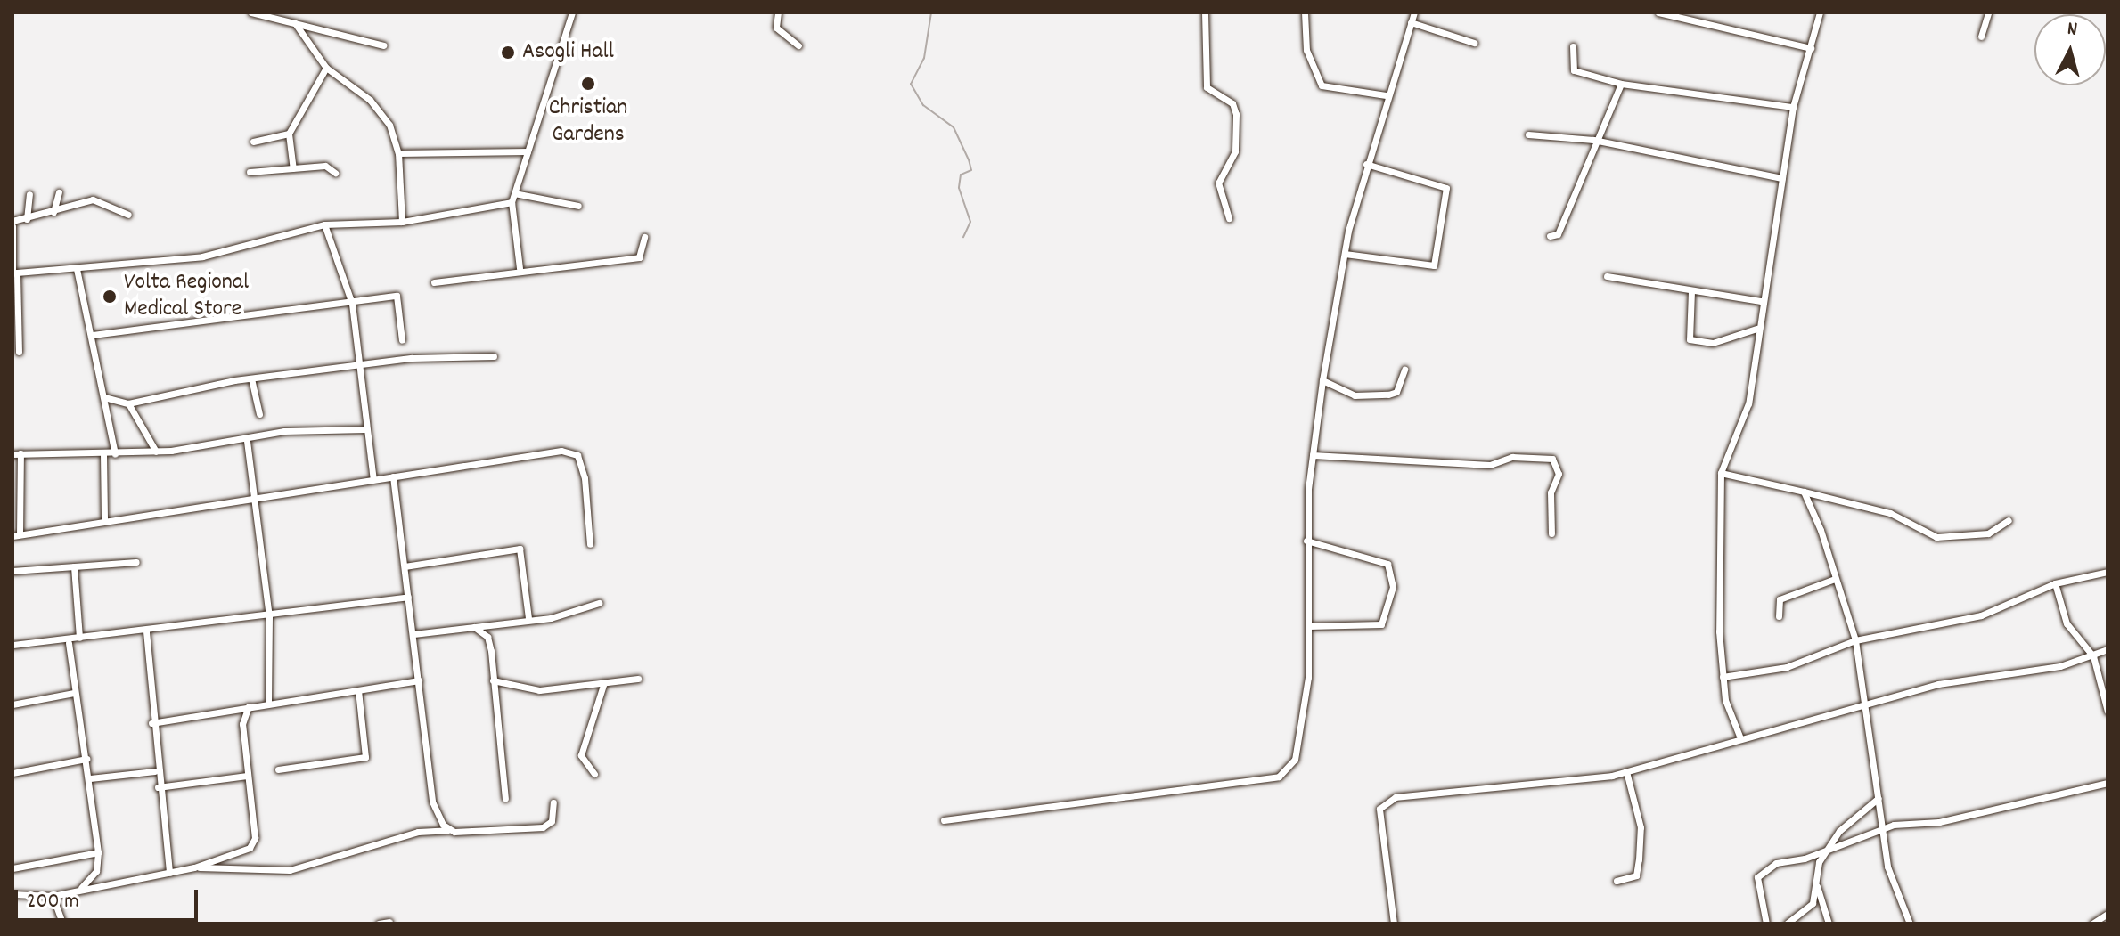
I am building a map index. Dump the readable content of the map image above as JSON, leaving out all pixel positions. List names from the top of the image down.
{
  "places": ["Asogli Hall", "Christian Gardens", "Volta Regional Medical Store"],
  "scale_bar": "200 m",
  "north": "top"
}
